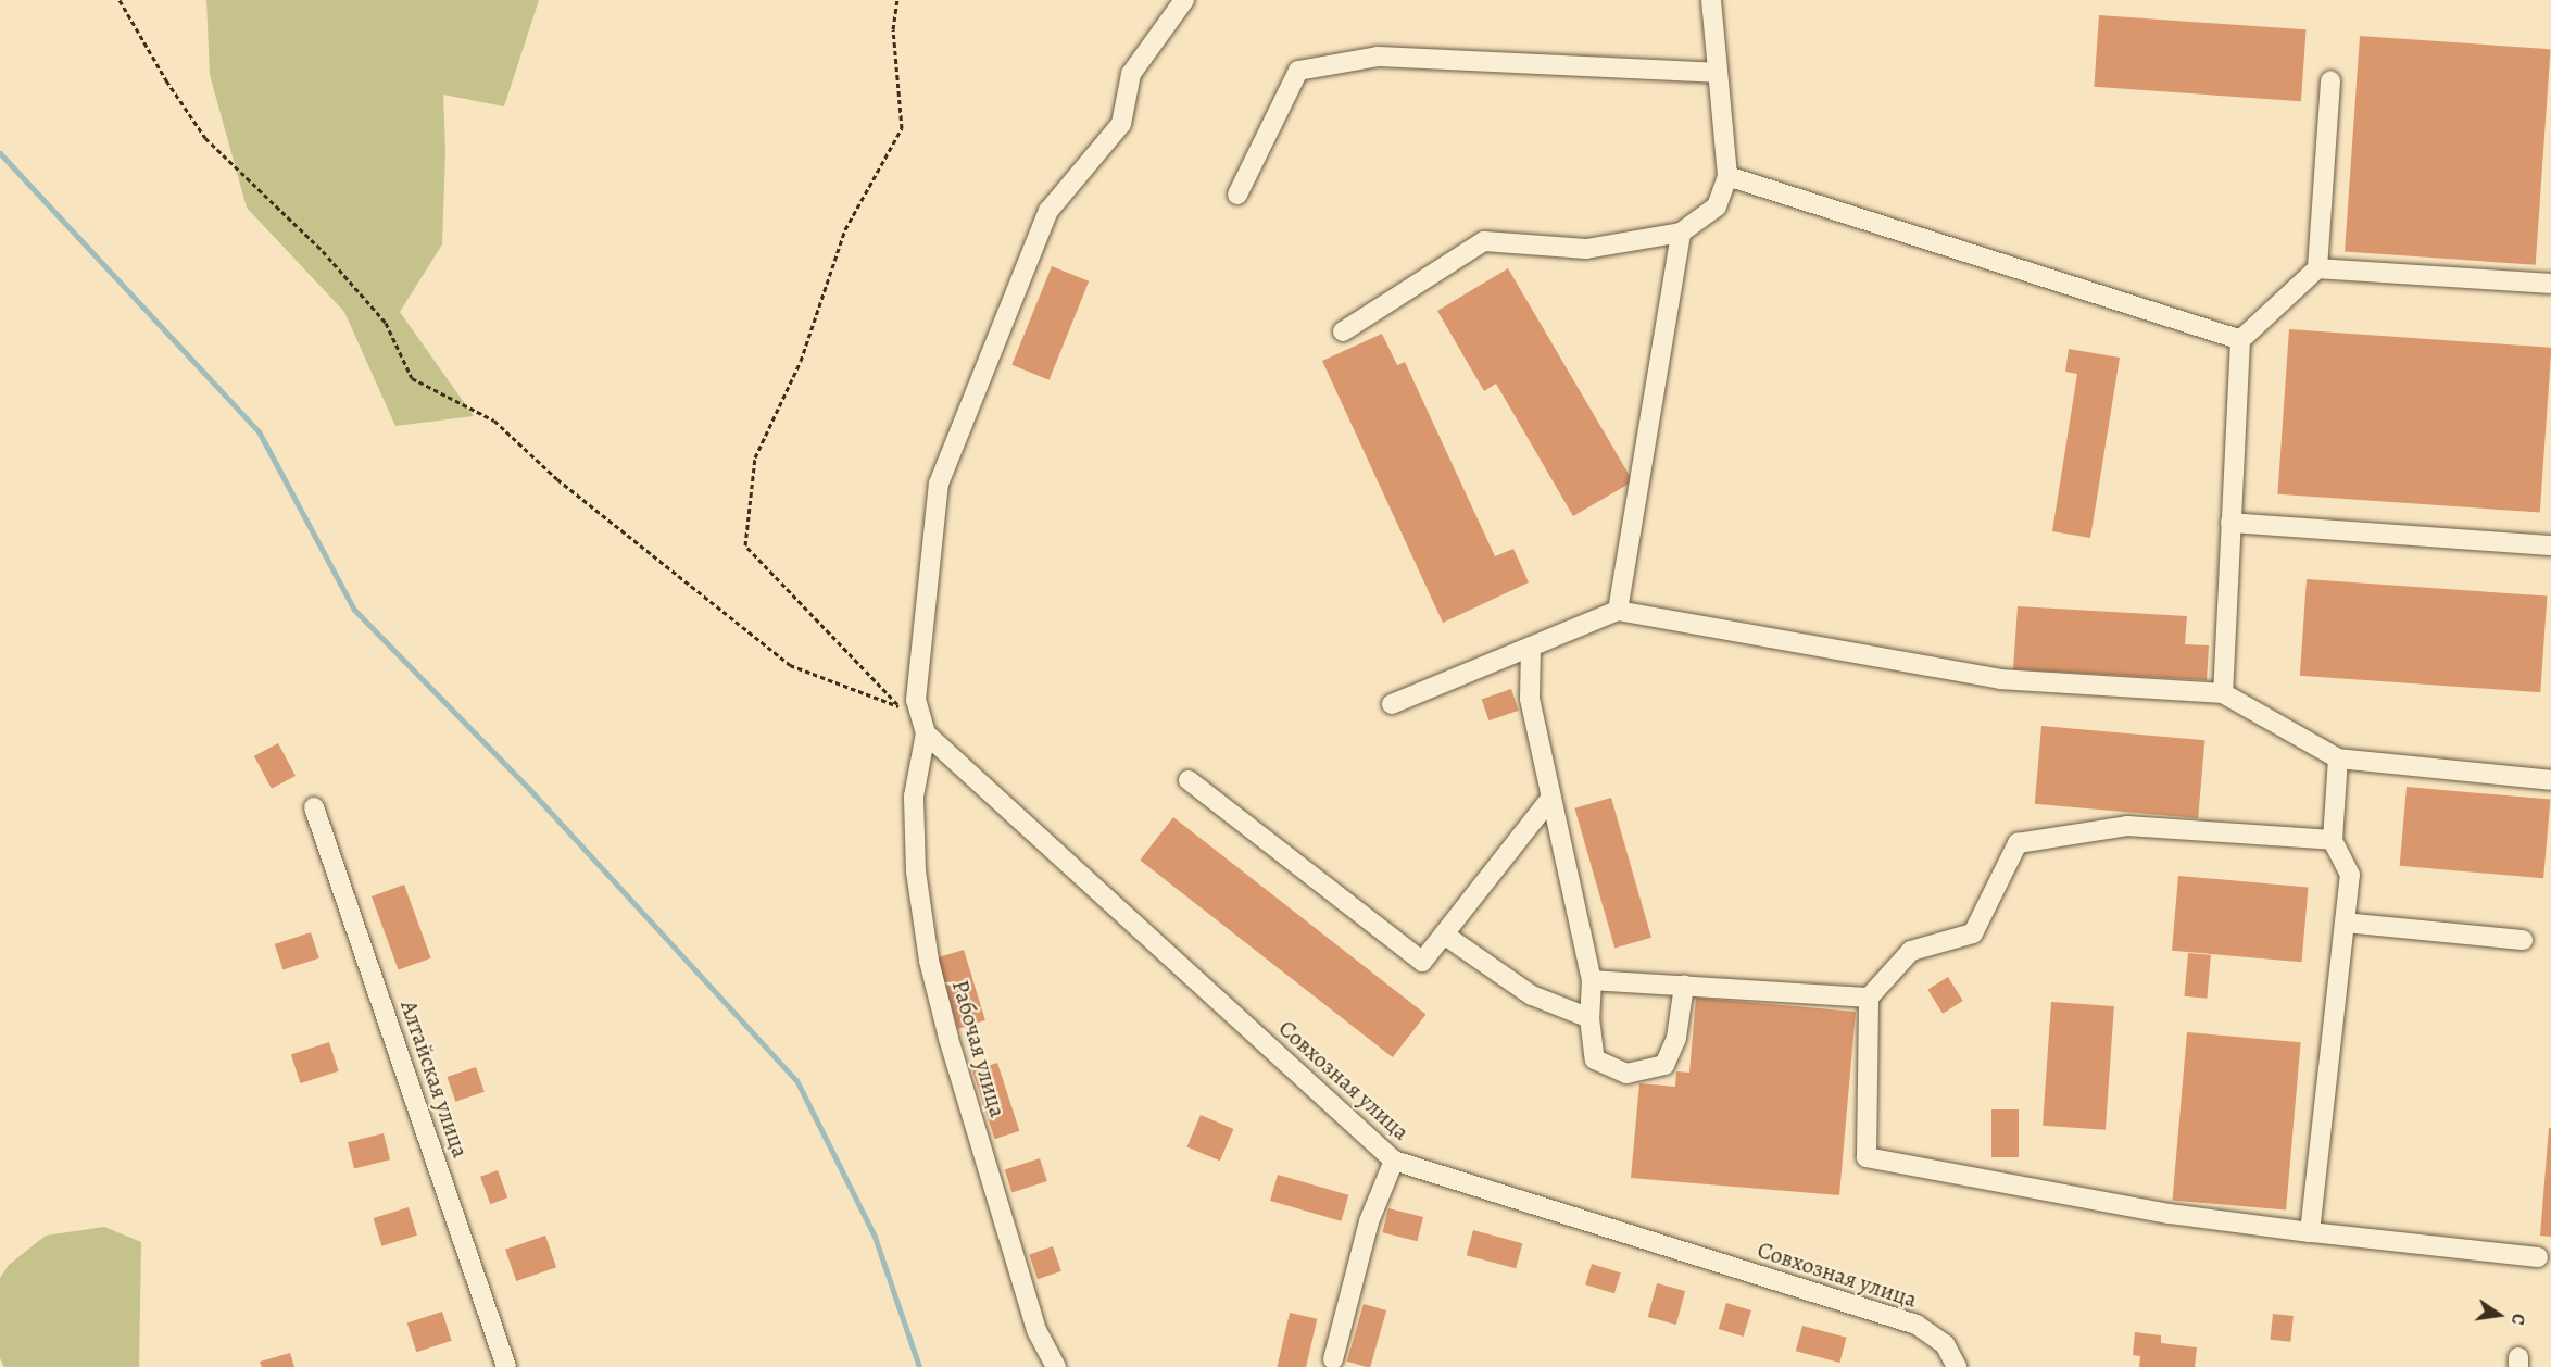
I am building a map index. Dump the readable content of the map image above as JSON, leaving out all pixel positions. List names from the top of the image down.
{
  "streets": {
    "street": ["Рабочая улица", "Алтайская улица", "Совхозная улица"]
  },
  "crossings": [
    ["Рабочая улица", "Совхозная улица"]
  ],
  "north": "right"
}
